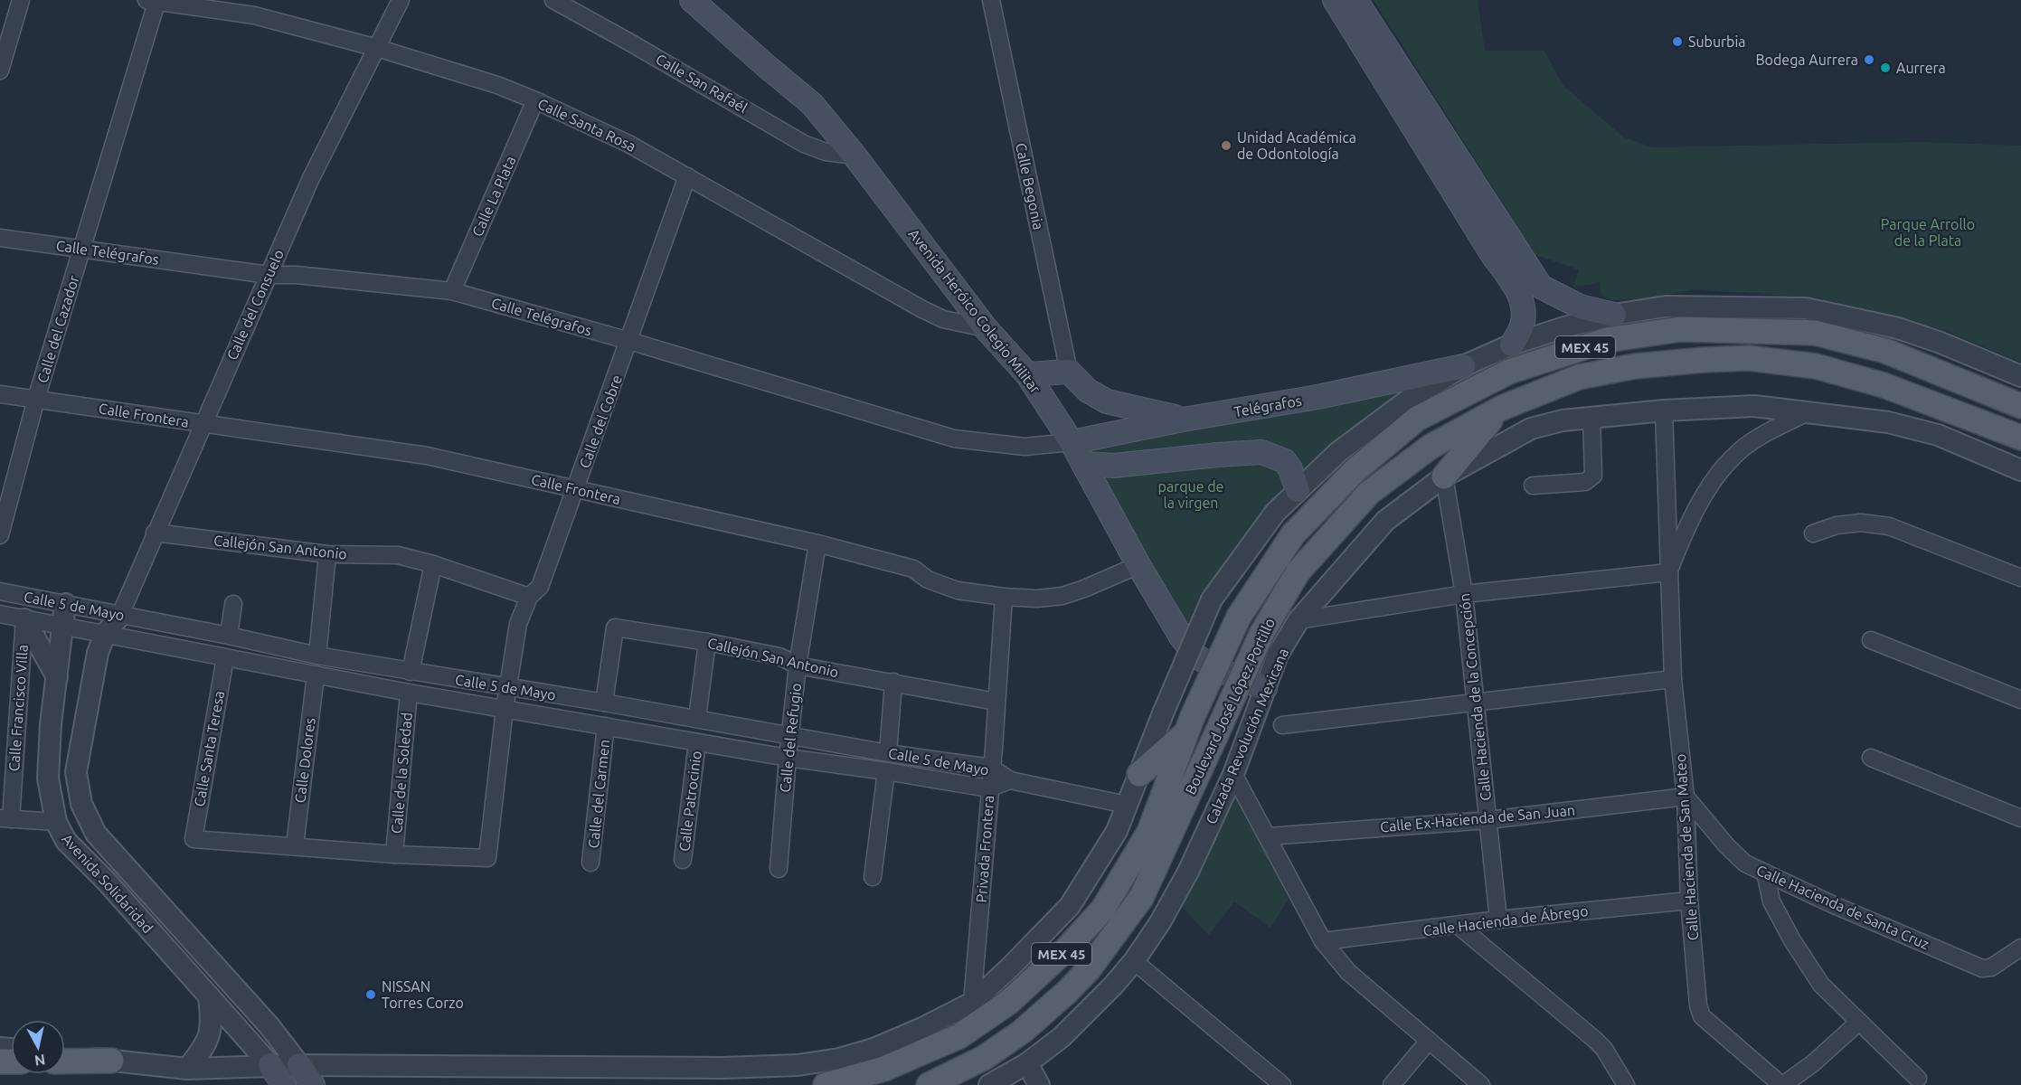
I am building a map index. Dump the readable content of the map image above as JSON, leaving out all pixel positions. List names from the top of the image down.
{
  "streets": {
    "main road": [
      "Avenida Heróico Colegio Militar",
      "MEX 45",
      "Telégrafos",
      "Boulevard José López Portillo",
      "Avenida Solidaridad"
    ],
    "street": [
      "Calle San Rafaél",
      "Calle Santa Rosa",
      "Calle Begonia",
      "Calle La Plata",
      "Calle Telégrafos",
      "Calle del Consuelo",
      "Calle del Cazador",
      "Calle Frontera",
      "Calle del Cobre",
      "Callejón San Antonio",
      "Calle 5 de Mayo",
      "Calle Hacienda de la Concepción",
      "Calle Francisco Villa",
      "Calzada Revolución Mexicana",
      "Calle del Refugio",
      "Calle Santa Teresa",
      "Calle Dolores",
      "Calle de la Soledad",
      "Calle del Carmen",
      "Calle Patrocinio",
      "Calle Ex-Hacienda de San Juan",
      "Calle Hacienda de San Mateo",
      "Privada Frontera",
      "Calle Hacienda de Santa Cruz",
      "Calle Hacienda de Ábrego"
    ]
  },
  "crossings": [
    ["Calle San Rafaél", "Avenida Heróico Colegio Militar"],
    ["Calle Santa Rosa", "Calle La Plata"],
    ["Calle Santa Rosa", "Calle del Consuelo"],
    ["Calle Santa Rosa", "Avenida Heróico Colegio Militar"],
    ["Calle Santa Rosa", "Calle del Cazador"],
    ["Calle Santa Rosa", "Calle del Cobre"],
    ["Calle La Plata", "Calle Telégrafos"],
    ["Calle Telégrafos", "Calle del Consuelo"],
    ["Calle Telégrafos", "Avenida Heróico Colegio Militar"],
    ["Calle Telégrafos", "Calle del Cazador"],
    ["Calle Telégrafos", "Telégrafos"],
    ["Calle Telégrafos", "Calle del Cobre"],
    ["Calle del Consuelo", "Calle Frontera"],
    ["Calle del Consuelo", "Callejón San Antonio"],
    ["Calle del Consuelo", "Calle 5 de Mayo"],
    ["Calle del Consuelo", "Avenida Solidaridad"],
    ["Avenida Heróico Colegio Militar", "Telégrafos"],
    ["Avenida Heróico Colegio Militar", "Calle Frontera"],
    ["Avenida Heróico Colegio Militar", "Calzada Revolución Mexicana"],
    ["Calle del Cazador", "Calle Frontera"],
    ["Calle Frontera", "Calle del Cobre"],
    ["Calle Frontera", "Calle del Refugio"],
    ["Calle Frontera", "Privada Frontera"],
    ["Calle del Cobre", "Callejón San Antonio"],
    ["Calle del Cobre", "Calle 5 de Mayo"],
    ["Calle del Cobre", "Calle de la Soledad"],
    ["Callejón San Antonio", "Calle 5 de Mayo"],
    ["Callejón San Antonio", "Calle del Refugio"],
    ["Callejón San Antonio", "Privada Frontera"],
    ["Calle 5 de Mayo", "Calle Francisco Villa"],
    ["Calle 5 de Mayo", "Calle del Refugio"],
    ["Calle 5 de Mayo", "Calle Santa Teresa"],
    ["Calle 5 de Mayo", "Calle Dolores"],
    ["Calle 5 de Mayo", "Calle de la Soledad"],
    ["Calle 5 de Mayo", "Calle del Carmen"],
    ["Calle 5 de Mayo", "Calle Patrocinio"],
    ["Calle 5 de Mayo", "Privada Frontera"],
    ["Calle 5 de Mayo", "Avenida Solidaridad"],
    ["Calle Hacienda de la Concepción", "Calzada Revolución Mexicana"],
    ["Calle Hacienda de la Concepción", "Calle Ex-Hacienda de San Juan"],
    ["Calle Hacienda de la Concepción", "Calle Hacienda de Ábrego"],
    ["Calzada Revolución Mexicana", "Calle Hacienda de San Mateo"],
    ["Calle Santa Teresa", "Calle Dolores"],
    ["Calle Ex-Hacienda de San Juan", "Calle Hacienda de San Mateo"],
    ["Calle Ex-Hacienda de San Juan", "Calle Hacienda de Santa Cruz"],
    ["Calle Hacienda de San Mateo", "Calle Hacienda de Santa Cruz"],
    ["Calle Hacienda de San Mateo", "Calle Hacienda de Ábrego"]
  ],
  "parks": ["Parque Arrollo de la Plata", "parque de la virgen"],
  "places": [
    "Suburbia",
    "Bodega Aurrera",
    "Aurrera",
    "Unidad Académica de Odontología",
    "NISSAN Torres Corzo"
  ],
  "north": "bottom"
}
